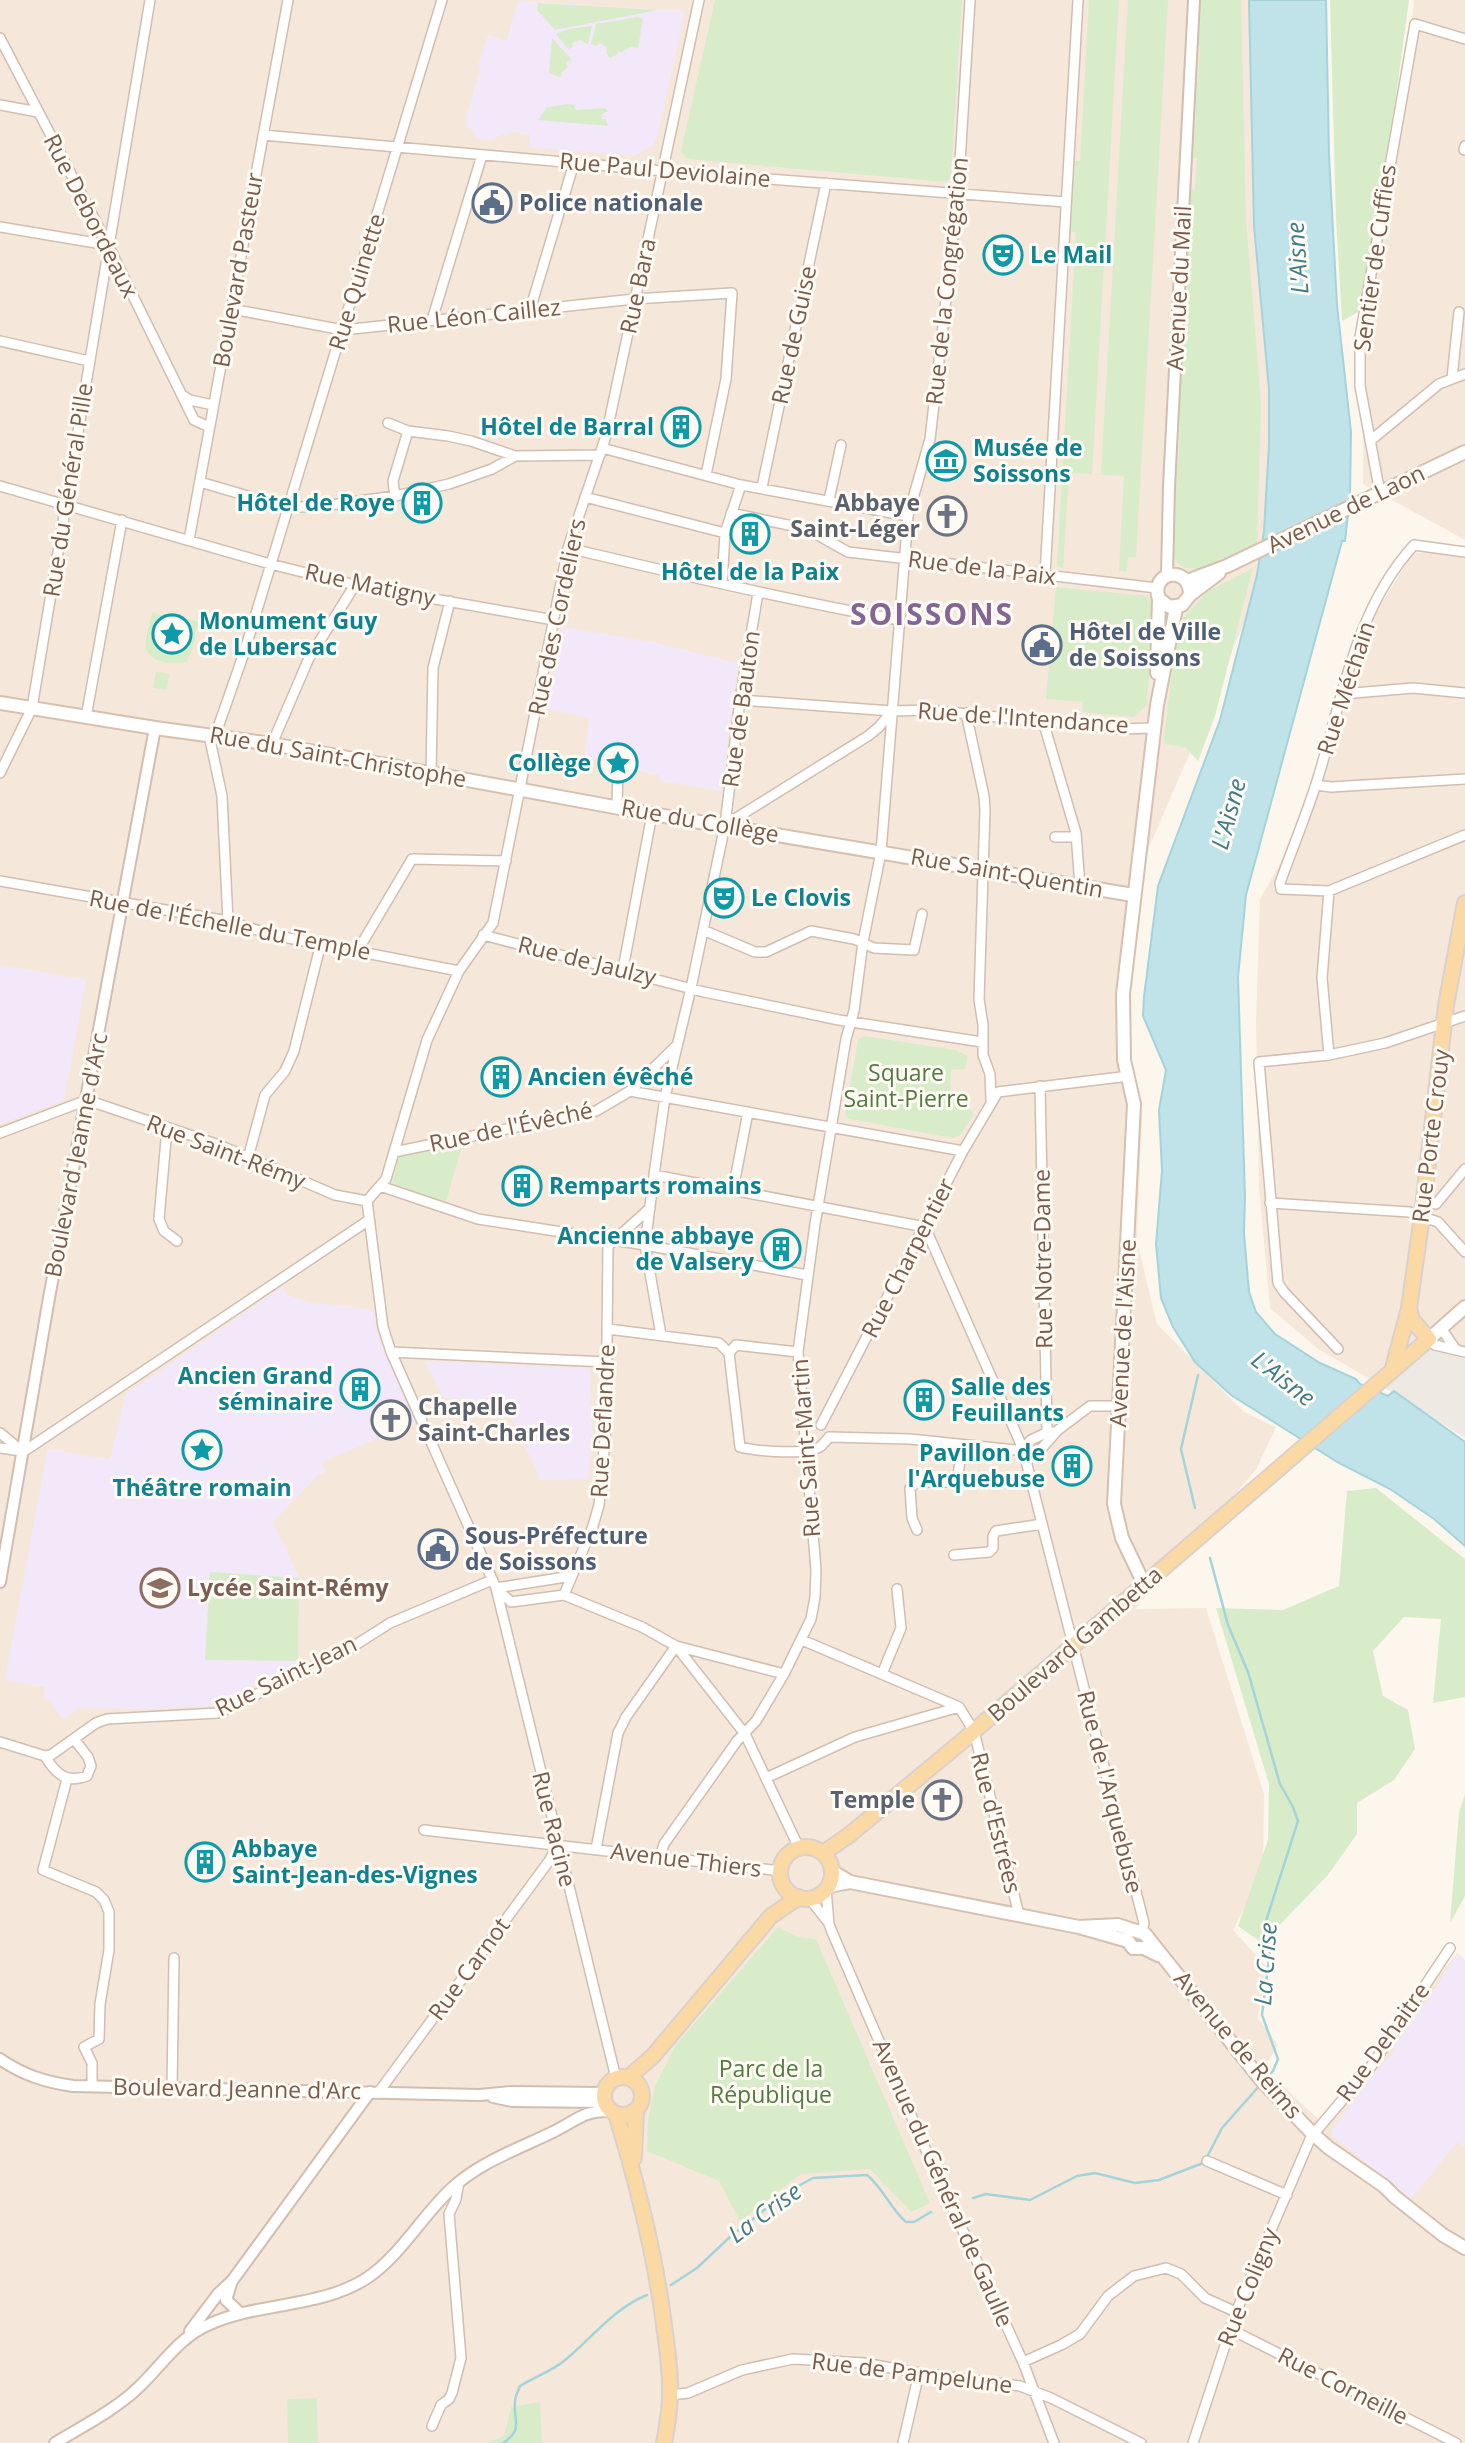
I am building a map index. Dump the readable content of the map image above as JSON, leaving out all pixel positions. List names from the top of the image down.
{
  "streets": {
    "main road": [
      "Avenue de Laon",
      "Rue du Saint-Christophe",
      "Rue du Collège",
      "Rue Saint-Quentin",
      "Rue Porte Crouy",
      "Avenue de l'Aisne",
      "Boulevard Gambetta",
      "Avenue de Reims"
    ],
    "street": [
      "Rue Paul Deviolaine",
      "Rue Debordeaux",
      "Sentier de Cuffies",
      "Boulevard Pasteur",
      "Rue de la Congrégation",
      "Rue Quinette",
      "Rue Bara",
      "Avenue du Mail",
      "Rue Léon Caillez",
      "Rue de Guise",
      "Rue du Général Pille",
      "Rue de la Paix",
      "Rue Matigny",
      "Rue des Cordeliers",
      "Rue Méchain",
      "Rue de Bauton",
      "Rue de l'Intendance",
      "Rue de l'Échelle du Temple",
      "Rue de Jaulzy",
      "Rue de l'Évêché",
      "Rue Saint-Rémy",
      "Boulevard Jeanne d'Arc",
      "Rue Charpentier",
      "Rue Notre-Dame",
      "Rue Deflandre",
      "Rue Saint-Martin",
      "Rue Saint-Jean",
      "Rue de l'Arquebuse",
      "Rue d'Estrées",
      "Rue Racine",
      "Avenue Thiers",
      "Rue Carnot",
      "Rue Dehaitre",
      "Avenue du Général de Gaulle",
      "Rue Coligny",
      "Rue de Pampelune",
      "Rue Corneille"
    ]
  },
  "crossings": [
    ["Rue Paul Deviolaine", "Boulevard Pasteur"],
    ["Rue Paul Deviolaine", "Rue de la Congrégation"],
    ["Rue Paul Deviolaine", "Rue Quinette"],
    ["Rue Paul Deviolaine", "Rue Bara"],
    ["Rue Paul Deviolaine", "Rue de Guise"],
    ["Rue Debordeaux", "Boulevard Pasteur"],
    ["Rue Debordeaux", "Rue du Général Pille"],
    ["Sentier de Cuffies", "Avenue de Laon"],
    ["Boulevard Pasteur", "Rue Léon Caillez"],
    ["Boulevard Pasteur", "Rue Matigny"],
    ["Rue de la Congrégation", "Rue de la Paix"],
    ["Rue de la Congrégation", "Rue de l'Intendance"],
    ["Rue de la Congrégation", "Rue du Collège"],
    ["Rue de la Congrégation", "Rue Saint-Quentin"],
    ["Rue de la Congrégation", "Rue Saint-Martin"],
    ["Rue Quinette", "Rue Léon Caillez"],
    ["Rue Quinette", "Rue Matigny"],
    ["Rue Quinette", "Rue du Saint-Christophe"],
    ["Rue Bara", "Rue Léon Caillez"],
    ["Rue Bara", "Rue des Cordeliers"],
    ["Avenue du Mail", "Avenue de Laon"],
    ["Avenue du Mail", "Rue de la Paix"],
    ["Rue du Général Pille", "Rue Matigny"],
    ["Rue du Général Pille", "Rue du Saint-Christophe"],
    ["Avenue de Laon", "Rue de la Paix"],
    ["Rue Matigny", "Rue des Cordeliers"],
    ["Rue des Cordeliers", "Rue du Saint-Christophe"],
    ["Rue des Cordeliers", "Rue du Collège"],
    ["Rue des Cordeliers", "Rue de l'Échelle du Temple"],
    ["Rue des Cordeliers", "Rue de Jaulzy"],
    ["Rue des Cordeliers", "Rue de l'Évêché"],
    ["Rue des Cordeliers", "Rue Saint-Rémy"],
    ["Rue de Bauton", "Rue de l'Intendance"],
    ["Rue de Bauton", "Rue du Collège"],
    ["Rue de Bauton", "Rue de Jaulzy"],
    ["Rue de Bauton", "Rue de l'Évêché"],
    ["Rue de l'Intendance", "Avenue de l'Aisne"],
    ["Rue du Saint-Christophe", "Rue du Collège"],
    ["Rue du Saint-Christophe", "Boulevard Jeanne d'Arc"],
    ["Rue du Collège", "Rue Saint-Quentin"],
    ["Rue du Collège", "Rue Saint-Martin"],
    ["Rue Saint-Quentin", "Avenue de l'Aisne"],
    ["Rue Saint-Quentin", "Rue Saint-Martin"],
    ["Rue de l'Échelle du Temple", "Boulevard Jeanne d'Arc"],
    ["Rue de Jaulzy", "Rue Saint-Martin"],
    ["Rue Porte Crouy", "Boulevard Gambetta"],
    ["Rue Saint-Rémy", "Boulevard Jeanne d'Arc"],
    ["Boulevard Jeanne d'Arc", "Rue Racine"],
    ["Boulevard Jeanne d'Arc", "Rue Carnot"],
    ["Rue Charpentier", "Rue de l'Arquebuse"],
    ["Avenue de l'Aisne", "Boulevard Gambetta"],
    ["Rue Deflandre", "Rue Saint-Jean"],
    ["Rue Saint-Martin", "Avenue Thiers"],
    ["Boulevard Gambetta", "Rue de l'Arquebuse"],
    ["Boulevard Gambetta", "Rue d'Estrées"],
    ["Boulevard Gambetta", "Avenue Thiers"],
    ["Boulevard Gambetta", "Avenue du Général de Gaulle"],
    ["Rue Saint-Jean", "Rue Racine"],
    ["Rue de l'Arquebuse", "Avenue de Reims"],
    ["Rue Racine", "Avenue Thiers"],
    ["Rue Racine", "Rue Carnot"],
    ["Avenue Thiers", "Rue Carnot"],
    ["Avenue Thiers", "Avenue du Général de Gaulle"],
    ["Rue Dehaitre", "Avenue de Reims"],
    ["Rue Dehaitre", "Rue Coligny"],
    ["Avenue de Reims", "Rue Coligny"],
    ["Avenue du Général de Gaulle", "Rue de Pampelune"],
    ["Rue Coligny", "Rue Corneille"]
  ],
  "districts": ["SOISSONS"],
  "water": ["L'Aisne", "La Crise"],
  "parks": ["Square Saint-Pierre", "Parc de la République"],
  "places": {
    "public building": ["Police nationale", "Hôtel de Ville de Soissons", "Sous-Préfecture de Soissons"],
    "theatre": ["Le Mail", "Le Clovis"],
    "building": [
      "Hôtel de Barral",
      "Hôtel de Roye",
      "Hôtel de la Paix",
      "Ancien évêché",
      "Remparts romains",
      "Ancienne abbaye de Valsery",
      "Ancien Grand séminaire",
      "Salle des Feuillants",
      "Pavillon de l'Arquebuse",
      "Abbaye Saint-Jean-des-Vignes"
    ],
    "museum": ["Musée de Soissons"],
    "church": ["Abbaye Saint-Léger", "Chapelle Saint-Charles", "Temple"],
    "place": ["Monument Guy de Lubersac", "Collège", "Théâtre romain"],
    "school or university": ["Lycée Saint-Rémy"]
  }
}
